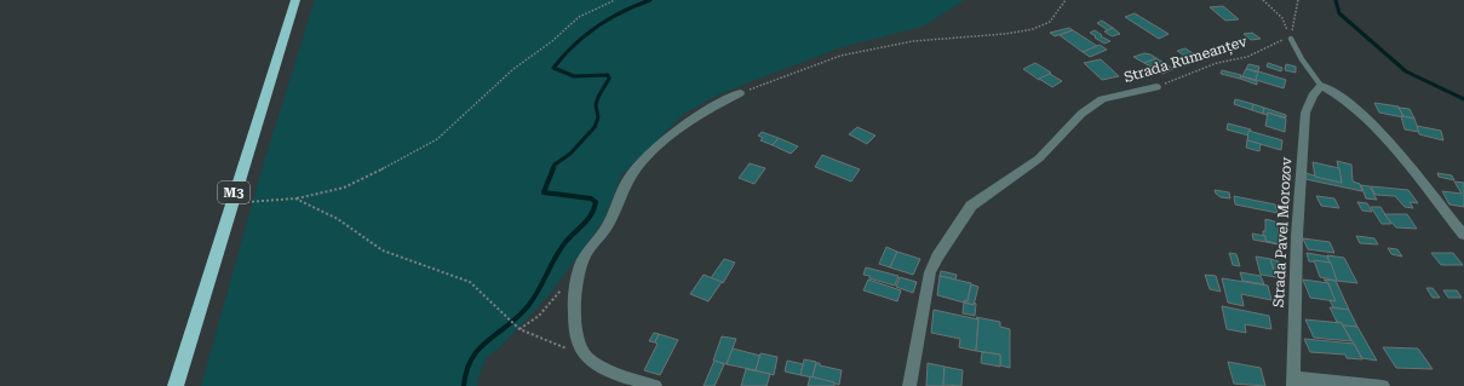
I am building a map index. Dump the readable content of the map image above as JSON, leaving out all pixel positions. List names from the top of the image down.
{
  "streets": {
    "highway": ["M3"],
    "street": ["Strada Rumeanțev", "Strada Pavel Morozov"]
  }
}
